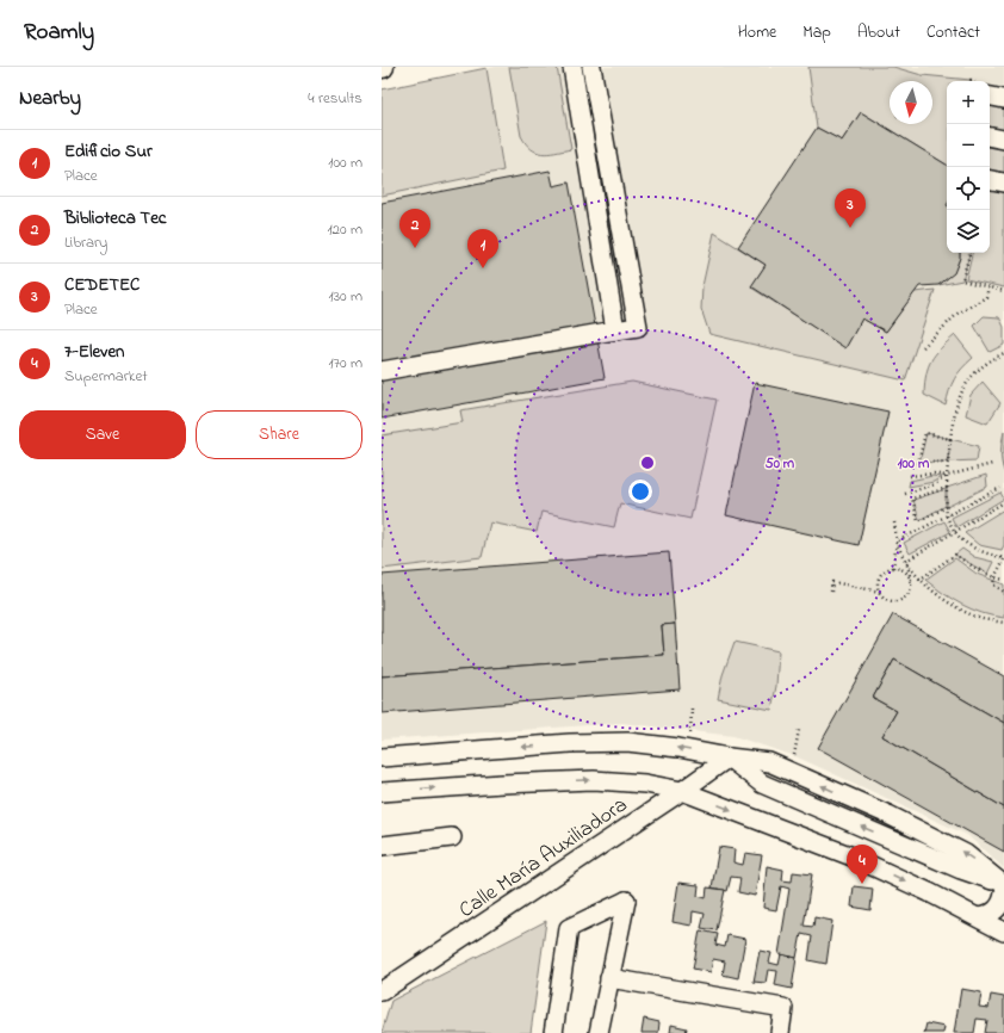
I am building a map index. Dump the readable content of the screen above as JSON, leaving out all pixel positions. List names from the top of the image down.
{
  "streets": {
    "street": ["Calle María Auxiliadora"]
  },
  "north": "bottom",
  "page": {
    "header": "Roamly",
    "nav": [
      "Home",
      "Map",
      "About",
      "Contact"
    ],
    "heading": ["Nearby", "4 results"],
    "map_buttons": ["+", "−"],
    "list": [
      {
        "mark": "1",
        "name": "Edificio Sur",
        "note": "Place",
        "value": "100 m"
      },
      {
        "mark": "2",
        "name": "Biblioteca Tec",
        "note": "Library",
        "value": "120 m"
      },
      {
        "mark": "3",
        "name": "CEDETEC",
        "note": "Place",
        "value": "130 m"
      },
      {
        "mark": "4",
        "name": "7-Eleven",
        "note": "Supermarket",
        "value": "170 m"
      }
    ],
    "pins": [
      "3",
      "2",
      "1",
      "4"
    ],
    "buttons": ["Save", "Share"]
  },
  "rings": ["50 m", "100 m"]
}
